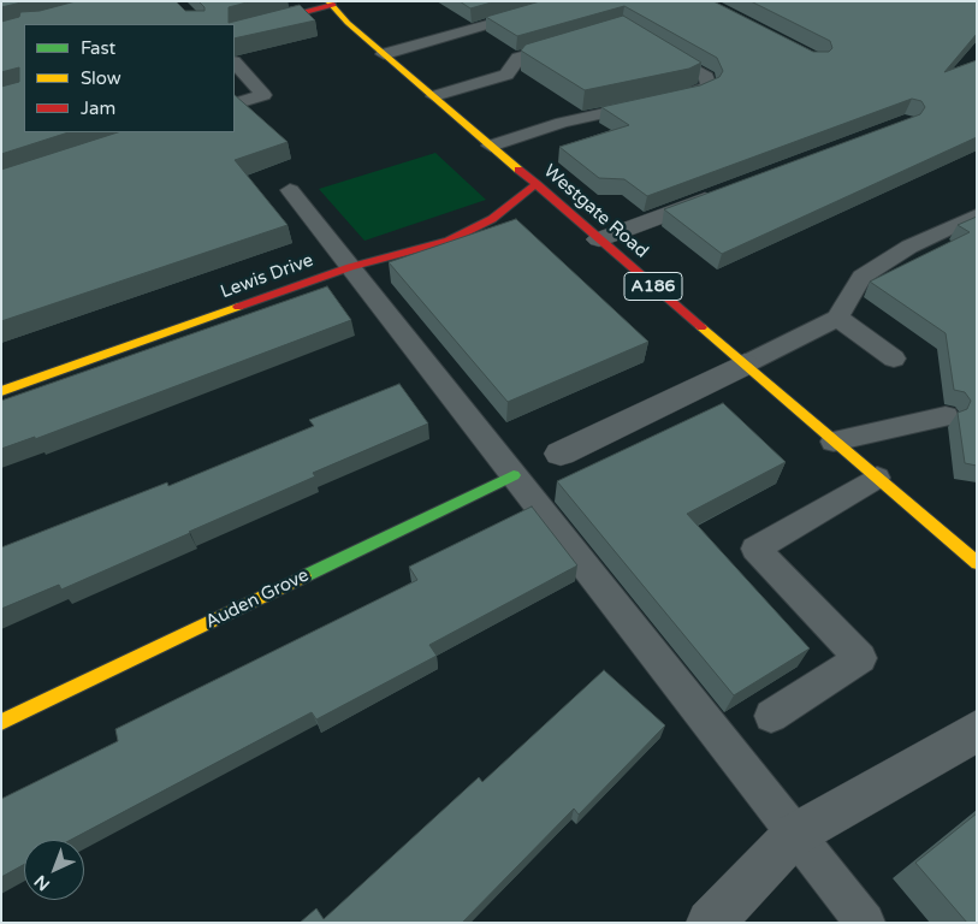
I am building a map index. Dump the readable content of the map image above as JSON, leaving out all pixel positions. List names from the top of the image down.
{
  "streets": {
    "main road": [
      "Westgate Road",
      "Lewis Drive",
      "A186",
      "Auden Grove"
    ]
  },
  "crossings": [
    ["Westgate Road", "Lewis Drive"]
  ],
  "legend": ["Fast", "Slow", "Jam"],
  "north": "bottom left"
}
